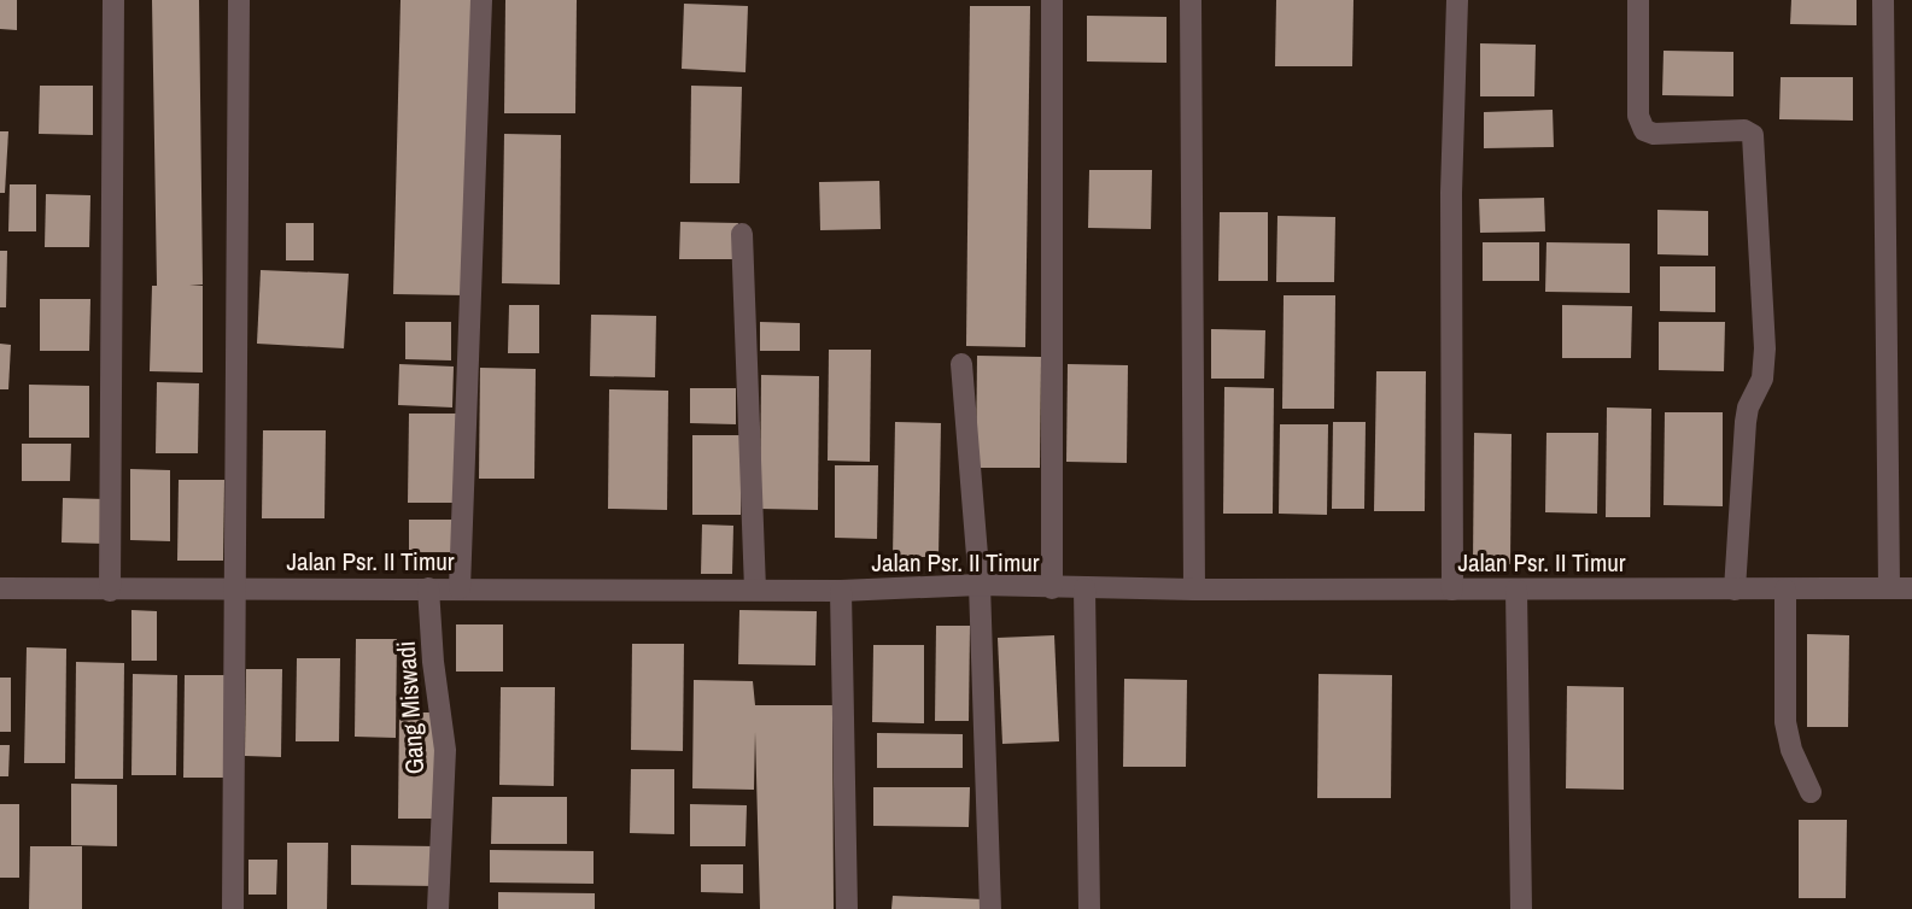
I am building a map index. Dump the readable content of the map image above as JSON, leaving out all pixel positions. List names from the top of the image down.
{
  "streets": {
    "street": ["Jalan Psr. II Timur", "Gang Miswadi"]
  },
  "crossings": [
    ["Jalan Psr. II Timur", "Gang Miswadi"]
  ]
}
